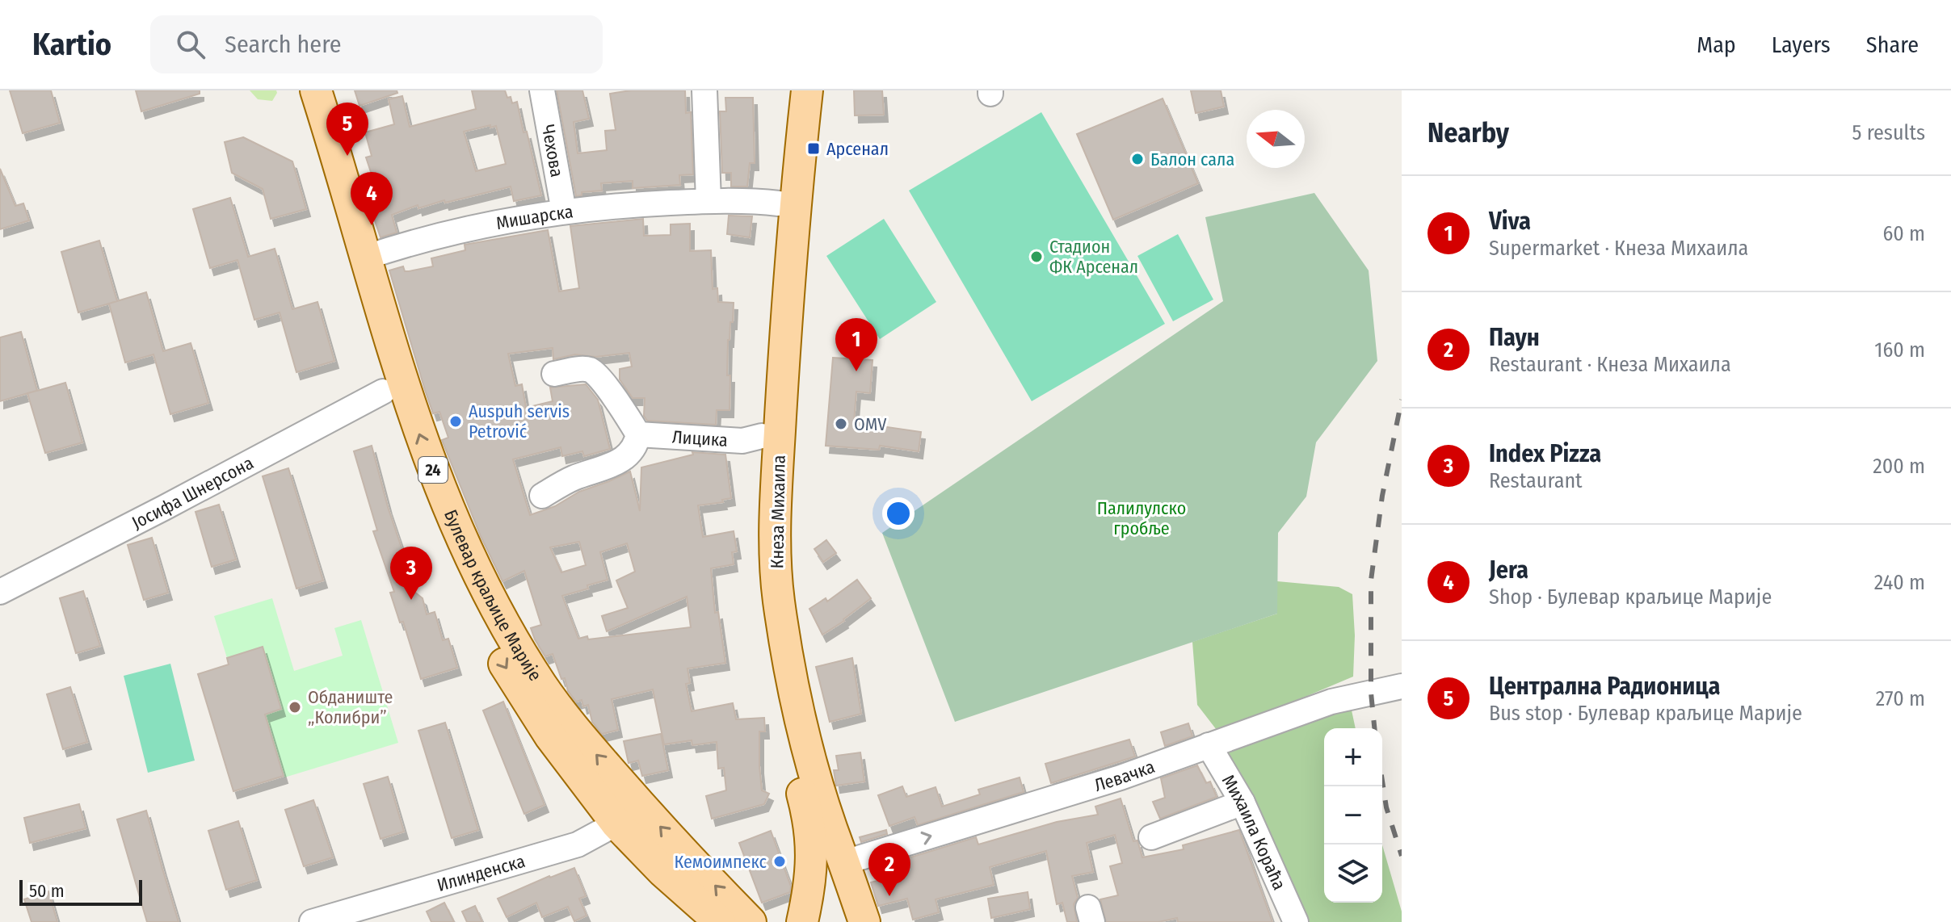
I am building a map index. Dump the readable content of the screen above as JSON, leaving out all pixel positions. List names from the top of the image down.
{
  "streets": {
    "main road": ["24", "Кнеза Михаила", "Булевар краљице Марије"],
    "street": [
      "Чехова",
      "Мишарска",
      "Лицика",
      "Јосифа Шнерсона",
      "Левачка",
      "Михаила Кораћа",
      "Илинденска"
    ]
  },
  "crossings": [
    ["Чехова", "Мишарска"],
    ["Мишарска", "Кнеза Михаила"],
    ["Мишарска", "Булевар краљице Марије"],
    ["Лицика", "Кнеза Михаила"],
    ["Јосифа Шнерсона", "Булевар краљице Марије"],
    ["Кнеза Михаила", "Левачка"],
    ["Булевар краљице Марије", "Илинденска"],
    ["Левачка", "Михаила Кораћа"]
  ],
  "one_way": ["Левачка"],
  "parks": ["Палилулско гробље"],
  "places": {
    "transit": ["Арсенал"],
    "other": [
      "Балон сала",
      "Стадион ФК Арсенал",
      "Auspuh servis Petrović",
      "OMV",
      "Обданиште „Колибри”",
      "Кемоимпекс"
    ]
  },
  "scale_bar": "50 m",
  "north": "left",
  "page": {
    "header": "Kartio",
    "search": "Search here",
    "nav": ["Map", "Layers", "Share"],
    "heading": ["Nearby", "5 results"],
    "pins": [
      "5",
      "4",
      "1",
      "3",
      "2"
    ],
    "list": [
      {
        "mark": "1",
        "name": "Viva",
        "note": "Supermarket · Кнеза Михаила",
        "value": "60 m"
      },
      {
        "mark": "2",
        "name": "Паун",
        "note": "Restaurant · Кнеза Михаила",
        "value": "160 m"
      },
      {
        "mark": "3",
        "name": "Index Pizza",
        "note": "Restaurant",
        "value": "200 m"
      },
      {
        "mark": "4",
        "name": "Jera",
        "note": "Shop · Булевар краљице Марије",
        "value": "240 m"
      },
      {
        "mark": "5",
        "name": "Централна Радионица",
        "note": "Bus stop · Булевар краљице Марије",
        "value": "270 m"
      }
    ],
    "map_buttons": ["+", "−"],
    "scale": "50 m"
  }
}
